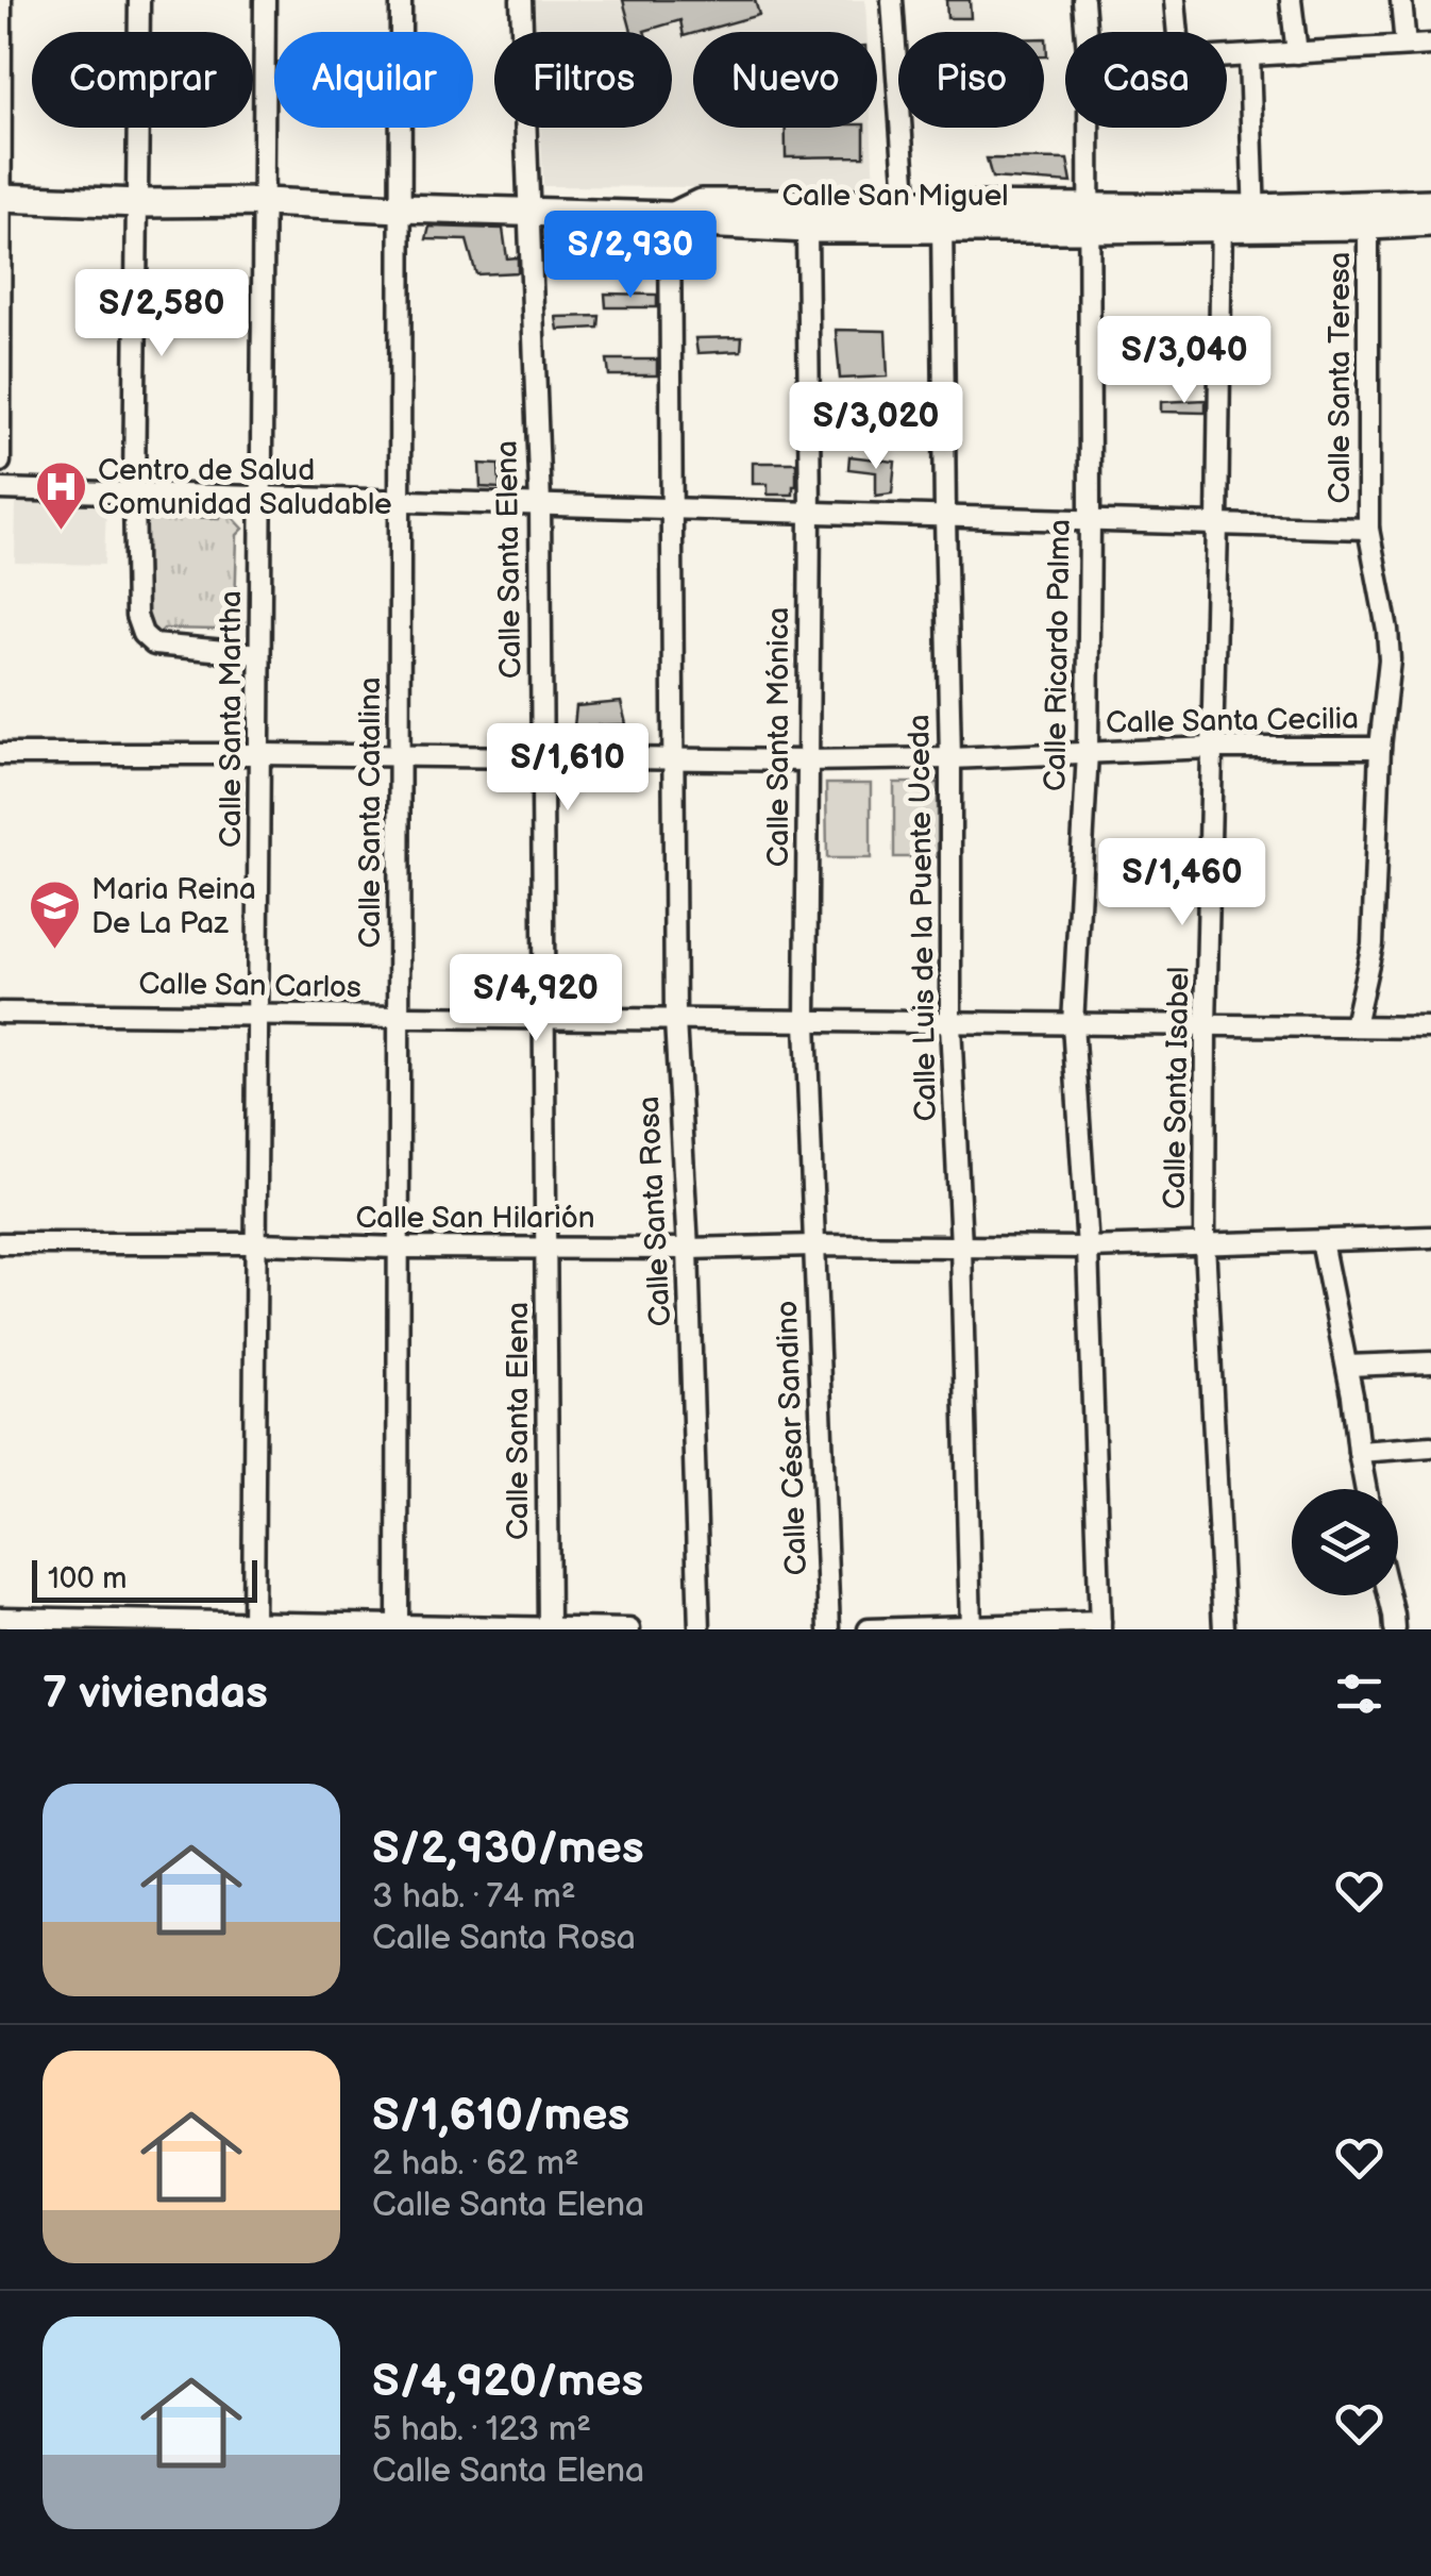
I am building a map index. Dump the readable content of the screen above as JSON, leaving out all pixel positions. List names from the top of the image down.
{
  "streets": {
    "street": [
      "Calle San Miguel",
      "Calle Santa Teresa",
      "Calle Santa Elena",
      "Calle Ricardo Palma",
      "Calle Santa Martha",
      "Calle Santa Cecilia",
      "Calle Santa Mónica",
      "Calle Santa Catalina",
      "Calle Luis de la Puente Uceda",
      "Calle San Carlos",
      "Calle Santa Isabel",
      "Calle Santa Rosa",
      "Calle San Hilarión",
      "Calle César Sandino"
    ]
  },
  "crossings": [
    ["Calle San Miguel", "Calle Santa Teresa"],
    ["Calle San Miguel", "Calle Ricardo Palma"],
    ["Calle San Miguel", "Calle Santa Mónica"],
    ["Calle San Miguel", "Calle Luis de la Puente Uceda"],
    ["Calle San Miguel", "Calle Santa Isabel"],
    ["Calle San Miguel", "Calle Santa Rosa"],
    ["Calle Santa Teresa", "Calle Santa Cecilia"],
    ["Calle Santa Teresa", "Calle San Carlos"],
    ["Calle Santa Elena", "Calle Santa Cecilia"],
    ["Calle Santa Elena", "Calle San Carlos"],
    ["Calle Santa Elena", "Calle San Hilarión"],
    ["Calle Ricardo Palma", "Calle Santa Cecilia"],
    ["Calle Ricardo Palma", "Calle San Carlos"],
    ["Calle Ricardo Palma", "Calle San Hilarión"],
    ["Calle Santa Martha", "Calle Santa Cecilia"],
    ["Calle Santa Martha", "Calle San Carlos"],
    ["Calle Santa Martha", "Calle San Hilarión"],
    ["Calle Santa Cecilia", "Calle Santa Mónica"],
    ["Calle Santa Cecilia", "Calle Santa Catalina"],
    ["Calle Santa Cecilia", "Calle Luis de la Puente Uceda"],
    ["Calle Santa Cecilia", "Calle Santa Isabel"],
    ["Calle Santa Cecilia", "Calle Santa Rosa"],
    ["Calle Santa Mónica", "Calle San Carlos"],
    ["Calle Santa Mónica", "Calle San Hilarión"],
    ["Calle Santa Mónica", "Calle César Sandino"],
    ["Calle Santa Catalina", "Calle San Carlos"],
    ["Calle Santa Catalina", "Calle San Hilarión"],
    ["Calle Luis de la Puente Uceda", "Calle San Carlos"],
    ["Calle Luis de la Puente Uceda", "Calle San Hilarión"],
    ["Calle San Carlos", "Calle Santa Isabel"],
    ["Calle San Carlos", "Calle Santa Rosa"],
    ["Calle Santa Isabel", "Calle San Hilarión"],
    ["Calle Santa Rosa", "Calle San Hilarión"],
    ["Calle San Hilarión", "Calle César Sandino"]
  ],
  "places": {
    "hospital": ["Centro de Salud Comunidad Saludable"],
    "school or university": ["Maria Reina De La Paz"]
  },
  "scale_bar": "100 m",
  "page": {
    "chip": [
      "Comprar",
      "Alquilar",
      "Filtros",
      "Nuevo",
      "Piso",
      "Casa"
    ],
    "price": [
      "S/2,930",
      "S/2,580",
      "S/3,040",
      "S/3,020",
      "S/1,610",
      "S/1,460",
      "S/4,920"
    ],
    "scale": "100 m",
    "heading": "7 viviendas",
    "list": [
      {
        "name": "S/2,930/mes",
        "note": "3 hab. · 74 m² · Calle Santa Rosa"
      },
      {
        "name": "S/1,610/mes",
        "note": "2 hab. · 62 m² · Calle Santa Elena"
      },
      {
        "name": "S/4,920/mes",
        "note": "5 hab. · 123 m² · Calle Santa Elena"
      }
    ]
  }
}
